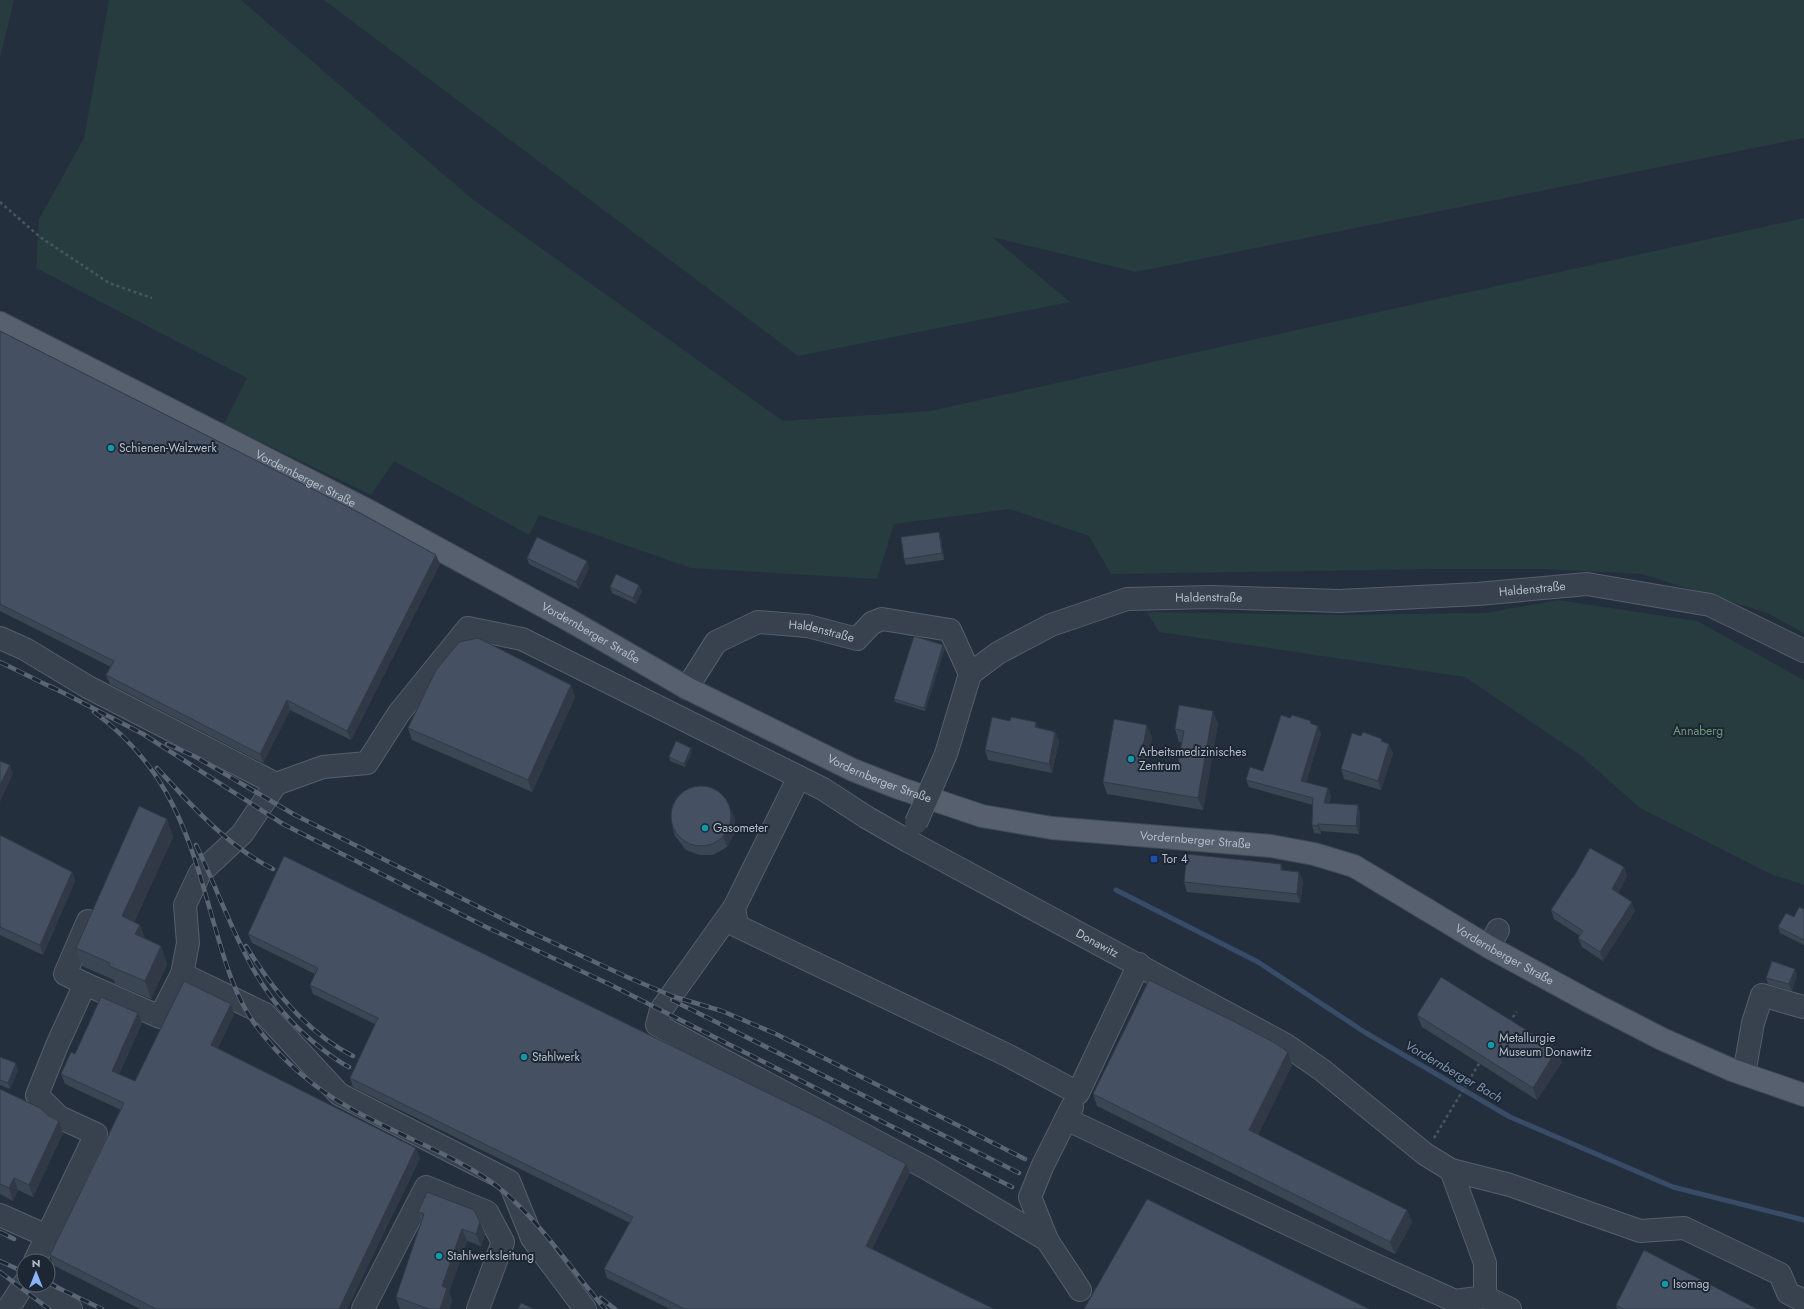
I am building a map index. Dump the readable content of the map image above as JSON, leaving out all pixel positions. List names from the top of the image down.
{
  "streets": {
    "main road": ["Vordernberger Straße"],
    "lane": ["Haldenstraße", "Donawitz"]
  },
  "crossings": [
    ["Vordernberger Straße", "Haldenstraße"]
  ],
  "water": ["Vordernberger Bach"],
  "parks": ["Annaberg"],
  "places": {
    "other": [
      "Schienen-Walzwerk",
      "Arbeitsmedizinisches Zentrum",
      "Gasometer",
      "Metallurgie Museum Donawitz",
      "Stahlwerk",
      "Stahlwerksleitung",
      "Isomag"
    ],
    "transit": ["Tor 4"]
  },
  "north": "top"
}
